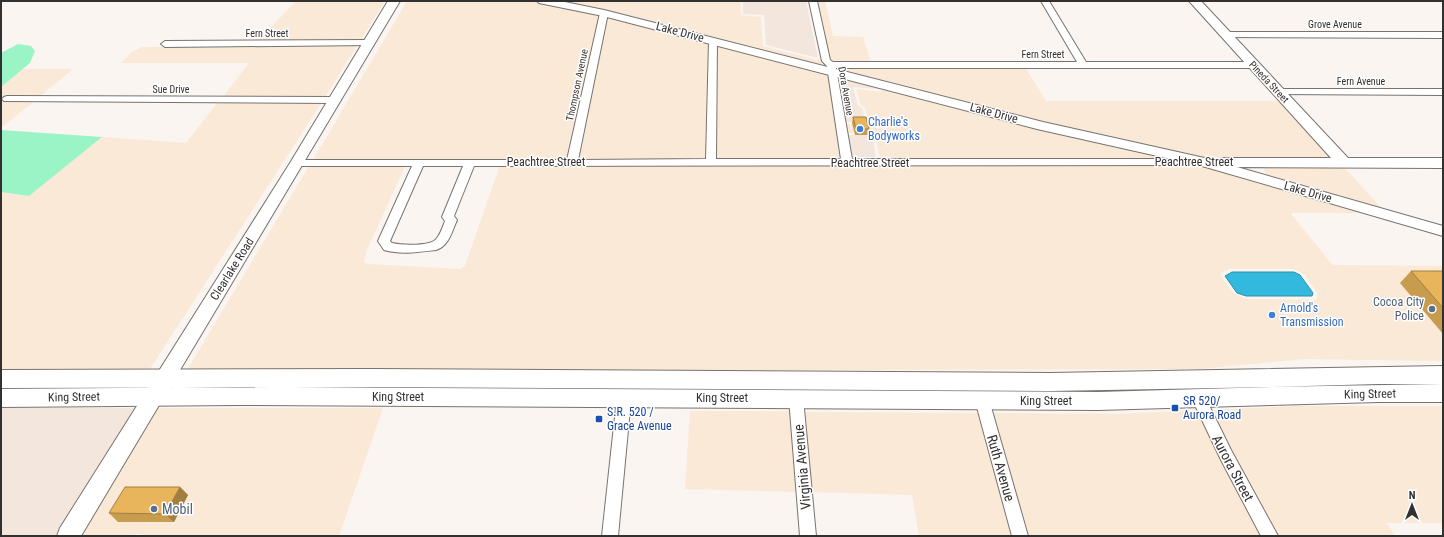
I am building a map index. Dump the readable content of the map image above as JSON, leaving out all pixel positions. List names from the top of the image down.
{
  "streets": {
    "main road": ["King Street"],
    "street": [
      "Grove Avenue",
      "Lake Drive",
      "Fern Street",
      "Fern Avenue",
      "Pineda Street",
      "Thompson Avenue",
      "Sue Drive",
      "Dora Avenue",
      "Peachtree Street",
      "Clearlake Road",
      "Virginia Avenue",
      "Ruth Avenue",
      "Aurora Street"
    ]
  },
  "crossings": [
    ["Grove Avenue", "Pineda Street"],
    ["Lake Drive", "Fern Street"],
    ["Lake Drive", "Thompson Avenue"],
    ["Lake Drive", "Dora Avenue"],
    ["Lake Drive", "Peachtree Street"],
    ["Fern Street", "Pineda Street"],
    ["Fern Street", "Dora Avenue"],
    ["Fern Street", "Clearlake Road"],
    ["Fern Avenue", "Pineda Street"],
    ["Pineda Street", "Peachtree Street"],
    ["Thompson Avenue", "Peachtree Street"],
    ["Sue Drive", "Clearlake Road"],
    ["Dora Avenue", "Peachtree Street"],
    ["Peachtree Street", "Clearlake Road"],
    ["Clearlake Road", "King Street"],
    ["King Street", "Virginia Avenue"],
    ["King Street", "Ruth Avenue"],
    ["King Street", "Aurora Street"]
  ],
  "places": {
    "other": [
      "Charlie's Bodyworks",
      "Cocoa City Police",
      "Arnold's Transmission",
      "Mobil"
    ],
    "transit": ["SR 520/ Aurora Road", "S.R. 520 / Grace Avenue"]
  },
  "north": "top"
}
